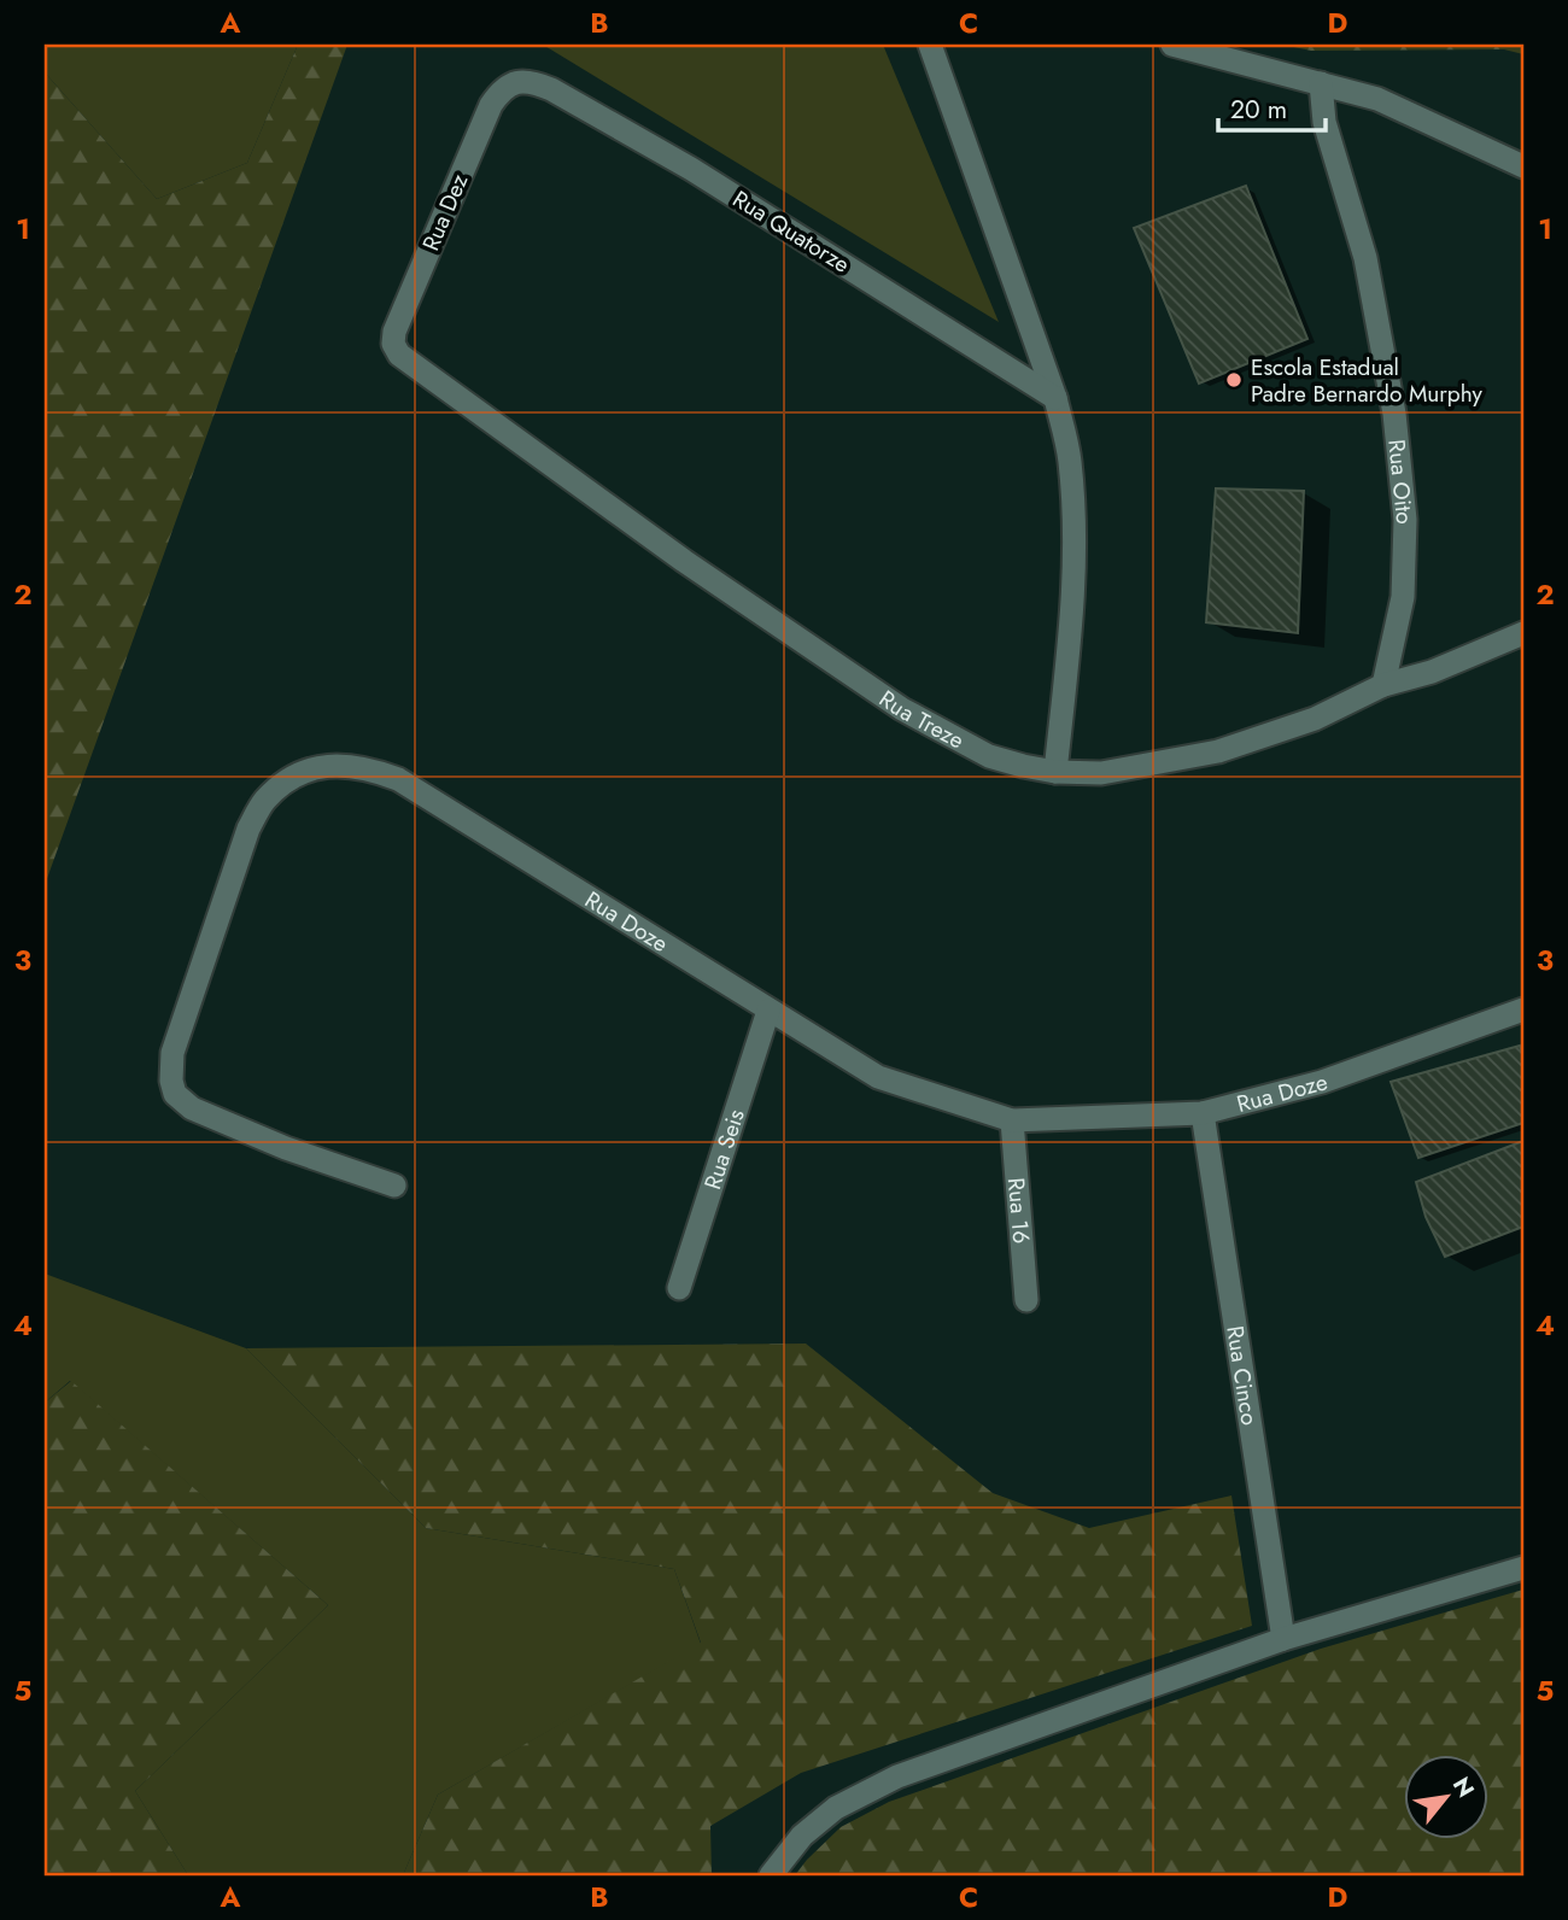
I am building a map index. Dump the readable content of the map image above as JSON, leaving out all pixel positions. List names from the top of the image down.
{
  "streets": {
    "street": [
      "Rua Dez",
      "Rua Quatorze",
      "Rua Oito",
      "Rua Treze",
      "Rua Doze",
      "Rua Seis",
      "Rua 16",
      "Rua Cinco"
    ]
  },
  "crossings": [
    ["Rua Dez", "Rua Quatorze"],
    ["Rua Dez", "Rua Treze"],
    ["Rua Oito", "Rua Treze"],
    ["Rua Doze", "Rua Seis"],
    ["Rua Doze", "Rua 16"],
    ["Rua Doze", "Rua Cinco"]
  ],
  "places": ["Escola Estadual Padre Bernardo Murphy"],
  "scale_bar": "20 m",
  "north": "top right",
  "grid": {
    "columns": [
      "A",
      "B",
      "C",
      "D"
    ],
    "rows": [
      "1",
      "2",
      "3",
      "4",
      "5"
    ]
  }
}
